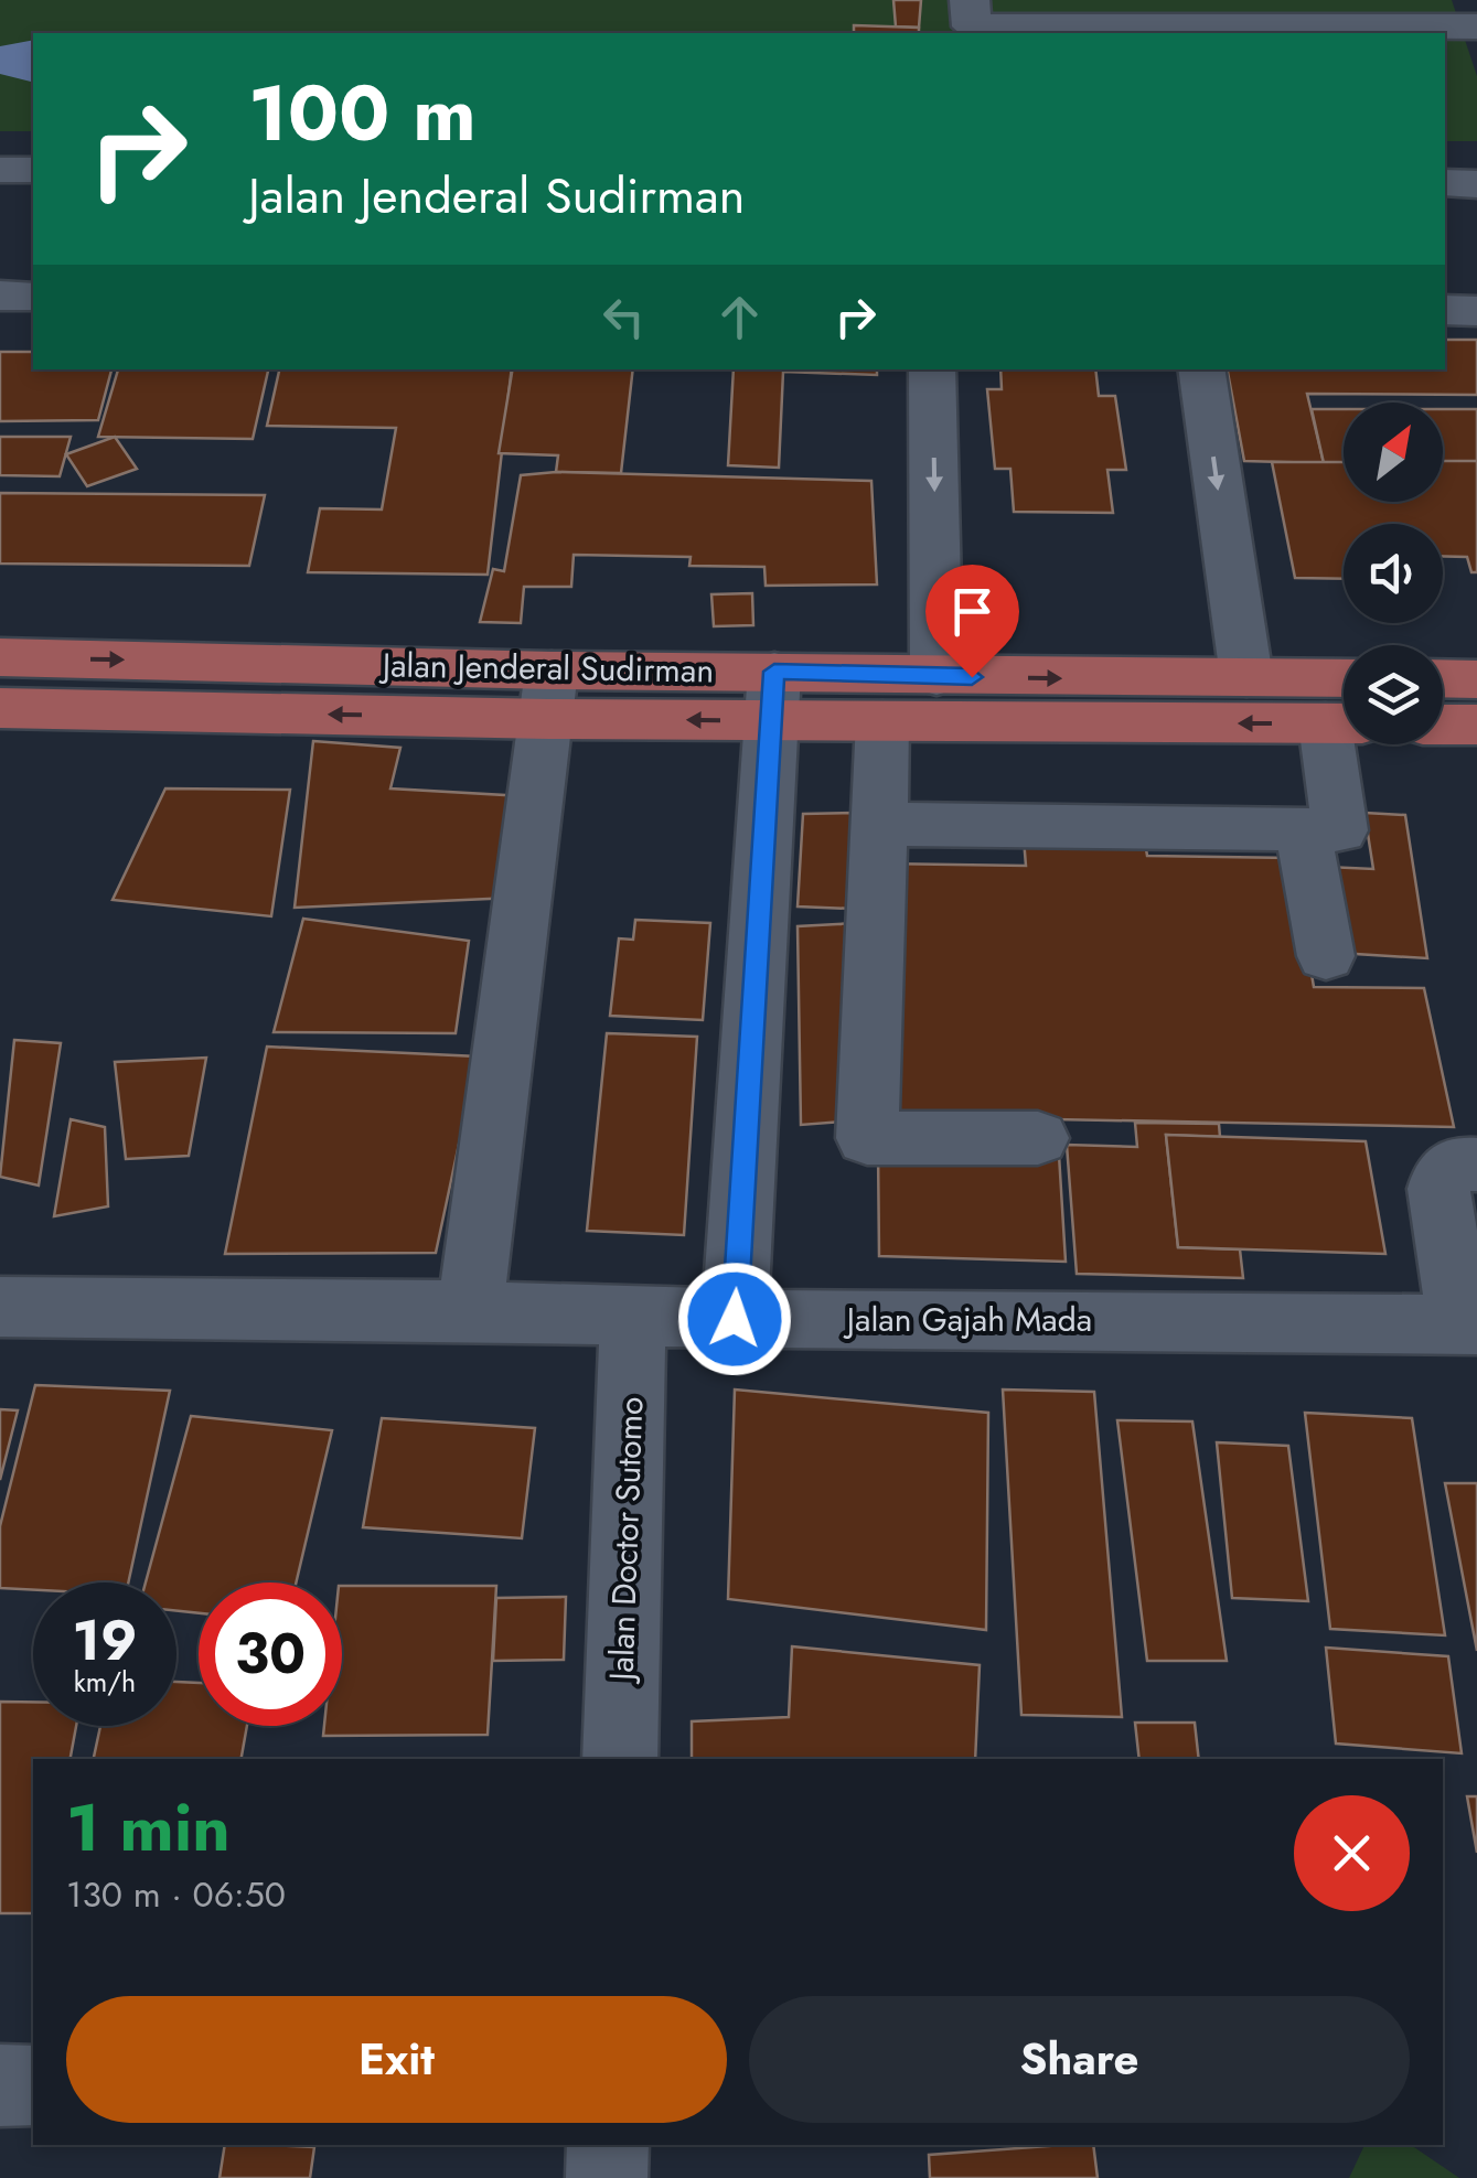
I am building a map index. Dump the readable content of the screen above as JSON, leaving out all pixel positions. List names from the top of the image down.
{
  "streets": {
    "main road": ["Jalan Jenderal Sudirman"],
    "street": ["Jalan Gajah Mada", "Jalan Doctor Sutomo"]
  },
  "crossings": [
    ["Jalan Gajah Mada", "Jalan Doctor Sutomo"]
  ],
  "north": "top right",
  "page": {
    "turn": ["100 m", "Jalan Jenderal Sudirman"],
    "speed": "19 km/h",
    "limit": "30",
    "heading": ["1 min", "130 m · 06:50"],
    "buttons": ["Exit", "Share"]
  }
}
